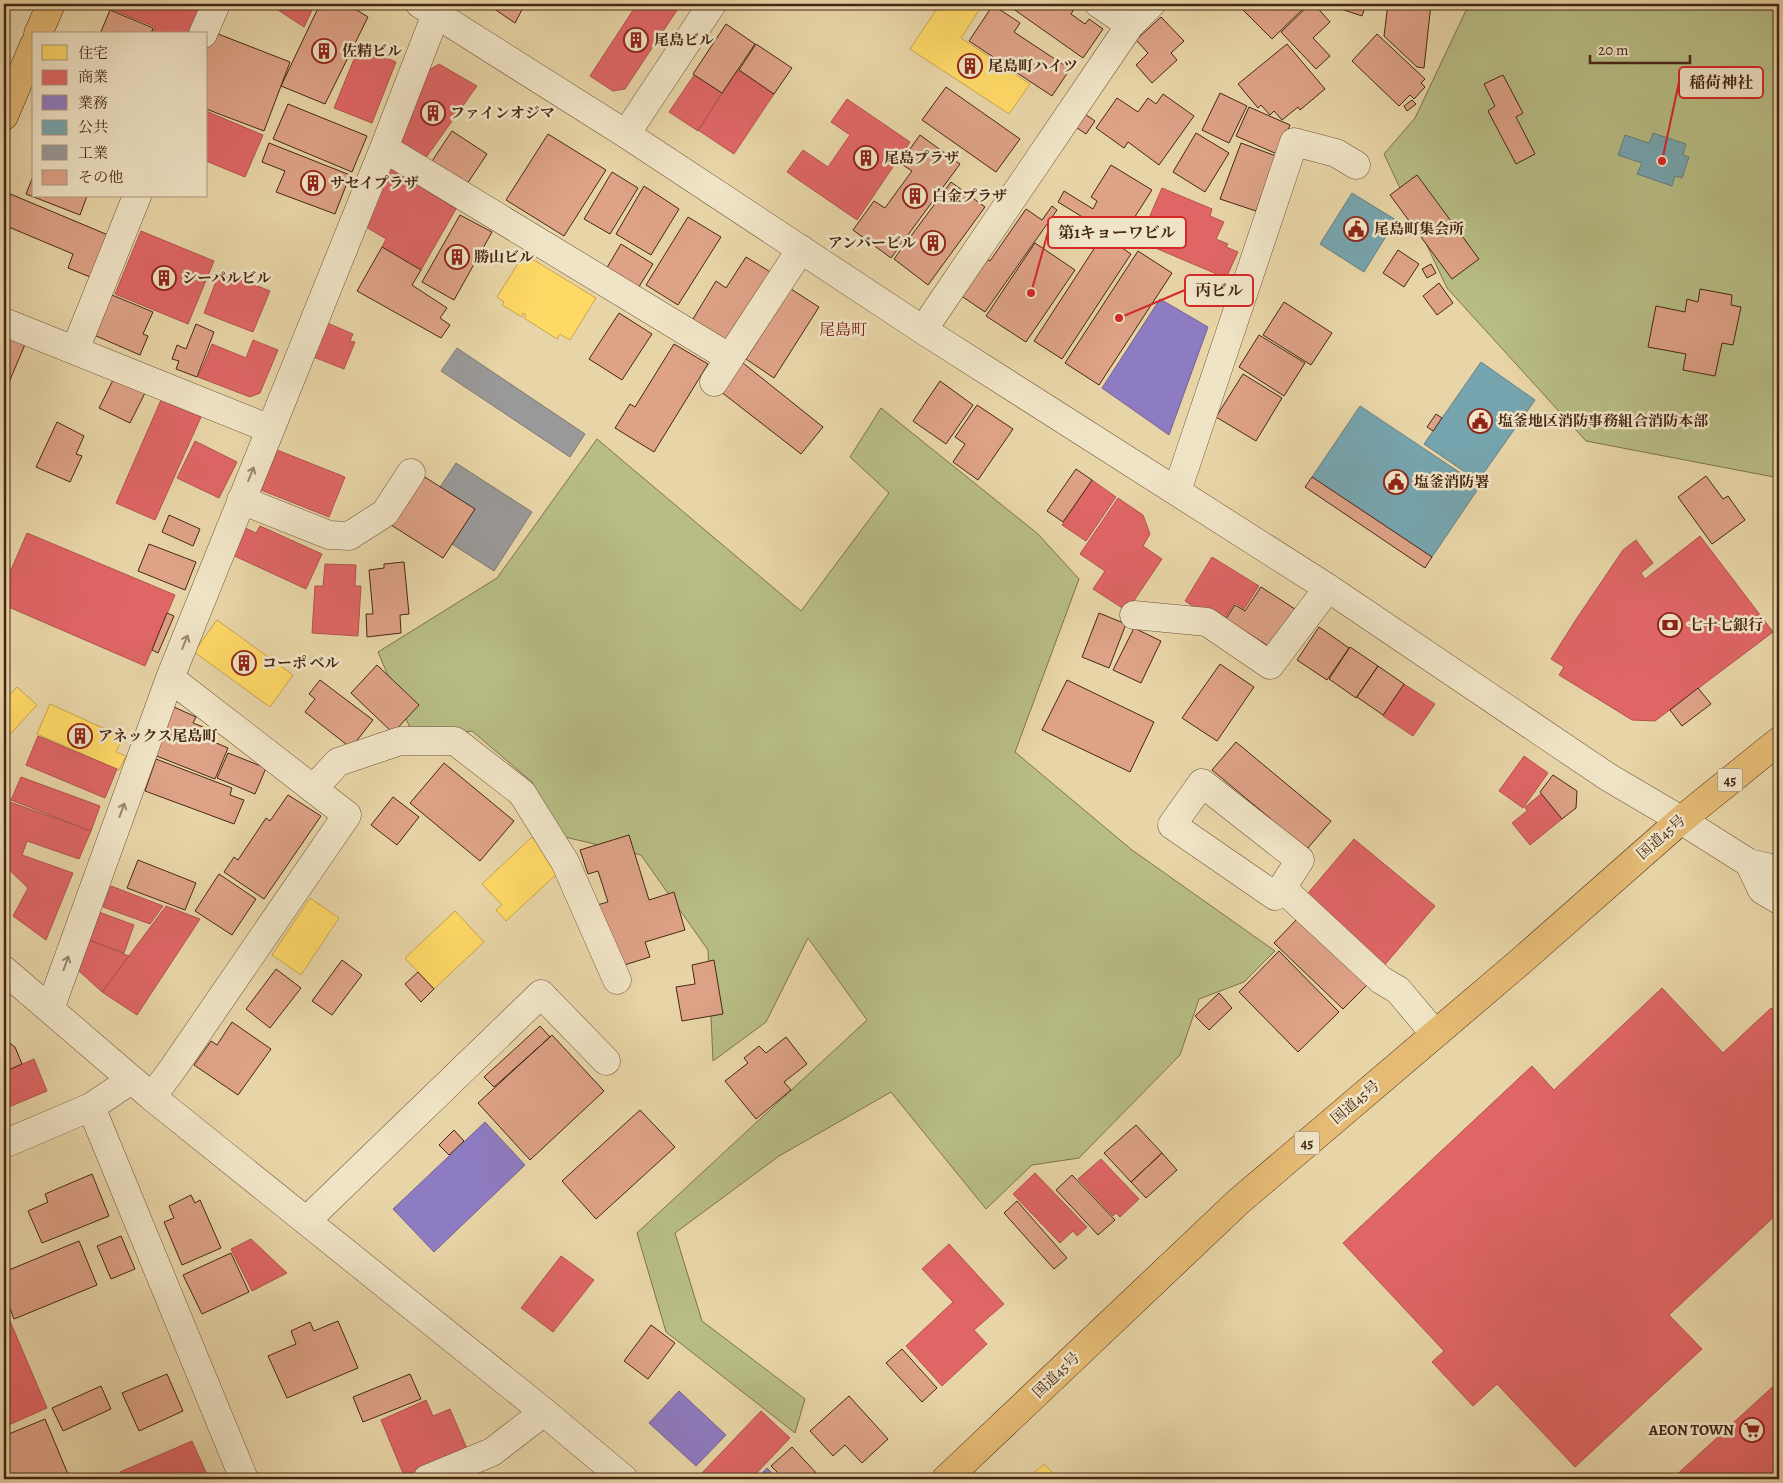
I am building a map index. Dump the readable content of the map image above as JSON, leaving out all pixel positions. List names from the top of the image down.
{
  "streets": {
    "highway": ["45", "国道45号"]
  },
  "districts": ["尾島町"],
  "places": {
    "building": [
      "尾島ビル",
      "佐精ビル",
      "尾島町ハイツ",
      "ファインオジマ",
      "尾島プラザ",
      "サセイプラザ",
      "白金プラザ",
      "アンバービル",
      "勝山ビル",
      "シーパルビル",
      "コーポ ベル",
      "アネックス尾島町"
    ],
    "other": ["稲荷神社", "第1キョーワビル", "丙ビル"],
    "public building": ["尾島町集会所", "塩釜地区消防事務組合消防本部", "塩釜消防署"],
    "bank": ["七十七銀行"],
    "supermarket": ["AEON TOWN"]
  },
  "legend": [
    "住宅",
    "商業",
    "業務",
    "公共",
    "工業",
    "その他"
  ],
  "scale_bar": "20 m"
}
